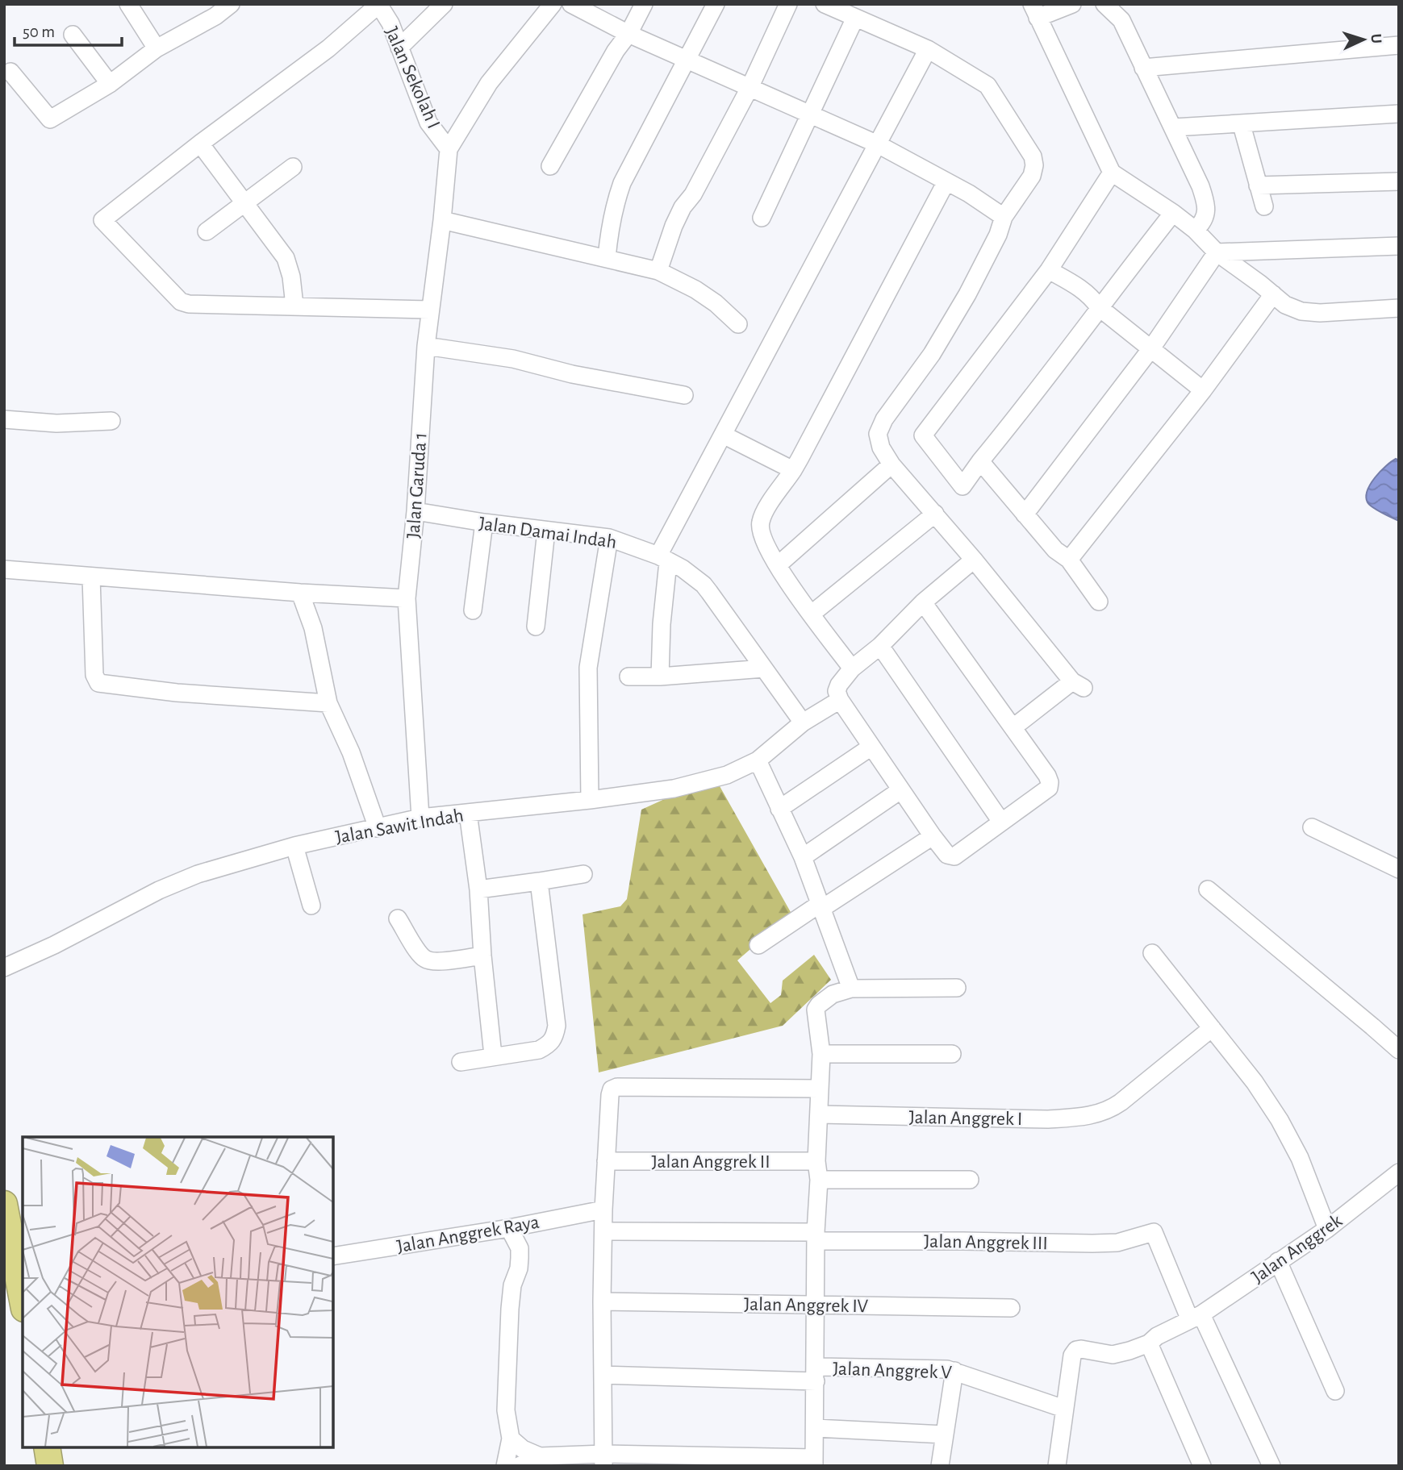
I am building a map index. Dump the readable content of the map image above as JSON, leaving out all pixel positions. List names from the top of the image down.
{
  "streets": {
    "street": [
      "Jalan Sekolah I",
      "Jalan Garuda 1",
      "Jalan Damai Indah",
      "Jalan Sawit Indah",
      "Jalan Anggrek I",
      "Jalan Anggrek II",
      "Jalan Anggrek Raya",
      "Jalan Anggrek III",
      "Jalan Anggrek",
      "Jalan Anggrek IV",
      "Jalan Anggrek V"
    ]
  },
  "crossings": [
    ["Jalan Sekolah I", "Jalan Garuda 1"],
    ["Jalan Garuda 1", "Jalan Damai Indah"],
    ["Jalan Garuda 1", "Jalan Sawit Indah"],
    ["Jalan Damai Indah", "Jalan Sawit Indah"],
    ["Jalan Anggrek III", "Jalan Anggrek"],
    ["Jalan Anggrek", "Jalan Anggrek V"]
  ],
  "scale_bar": "50 m",
  "north": "right"
}
